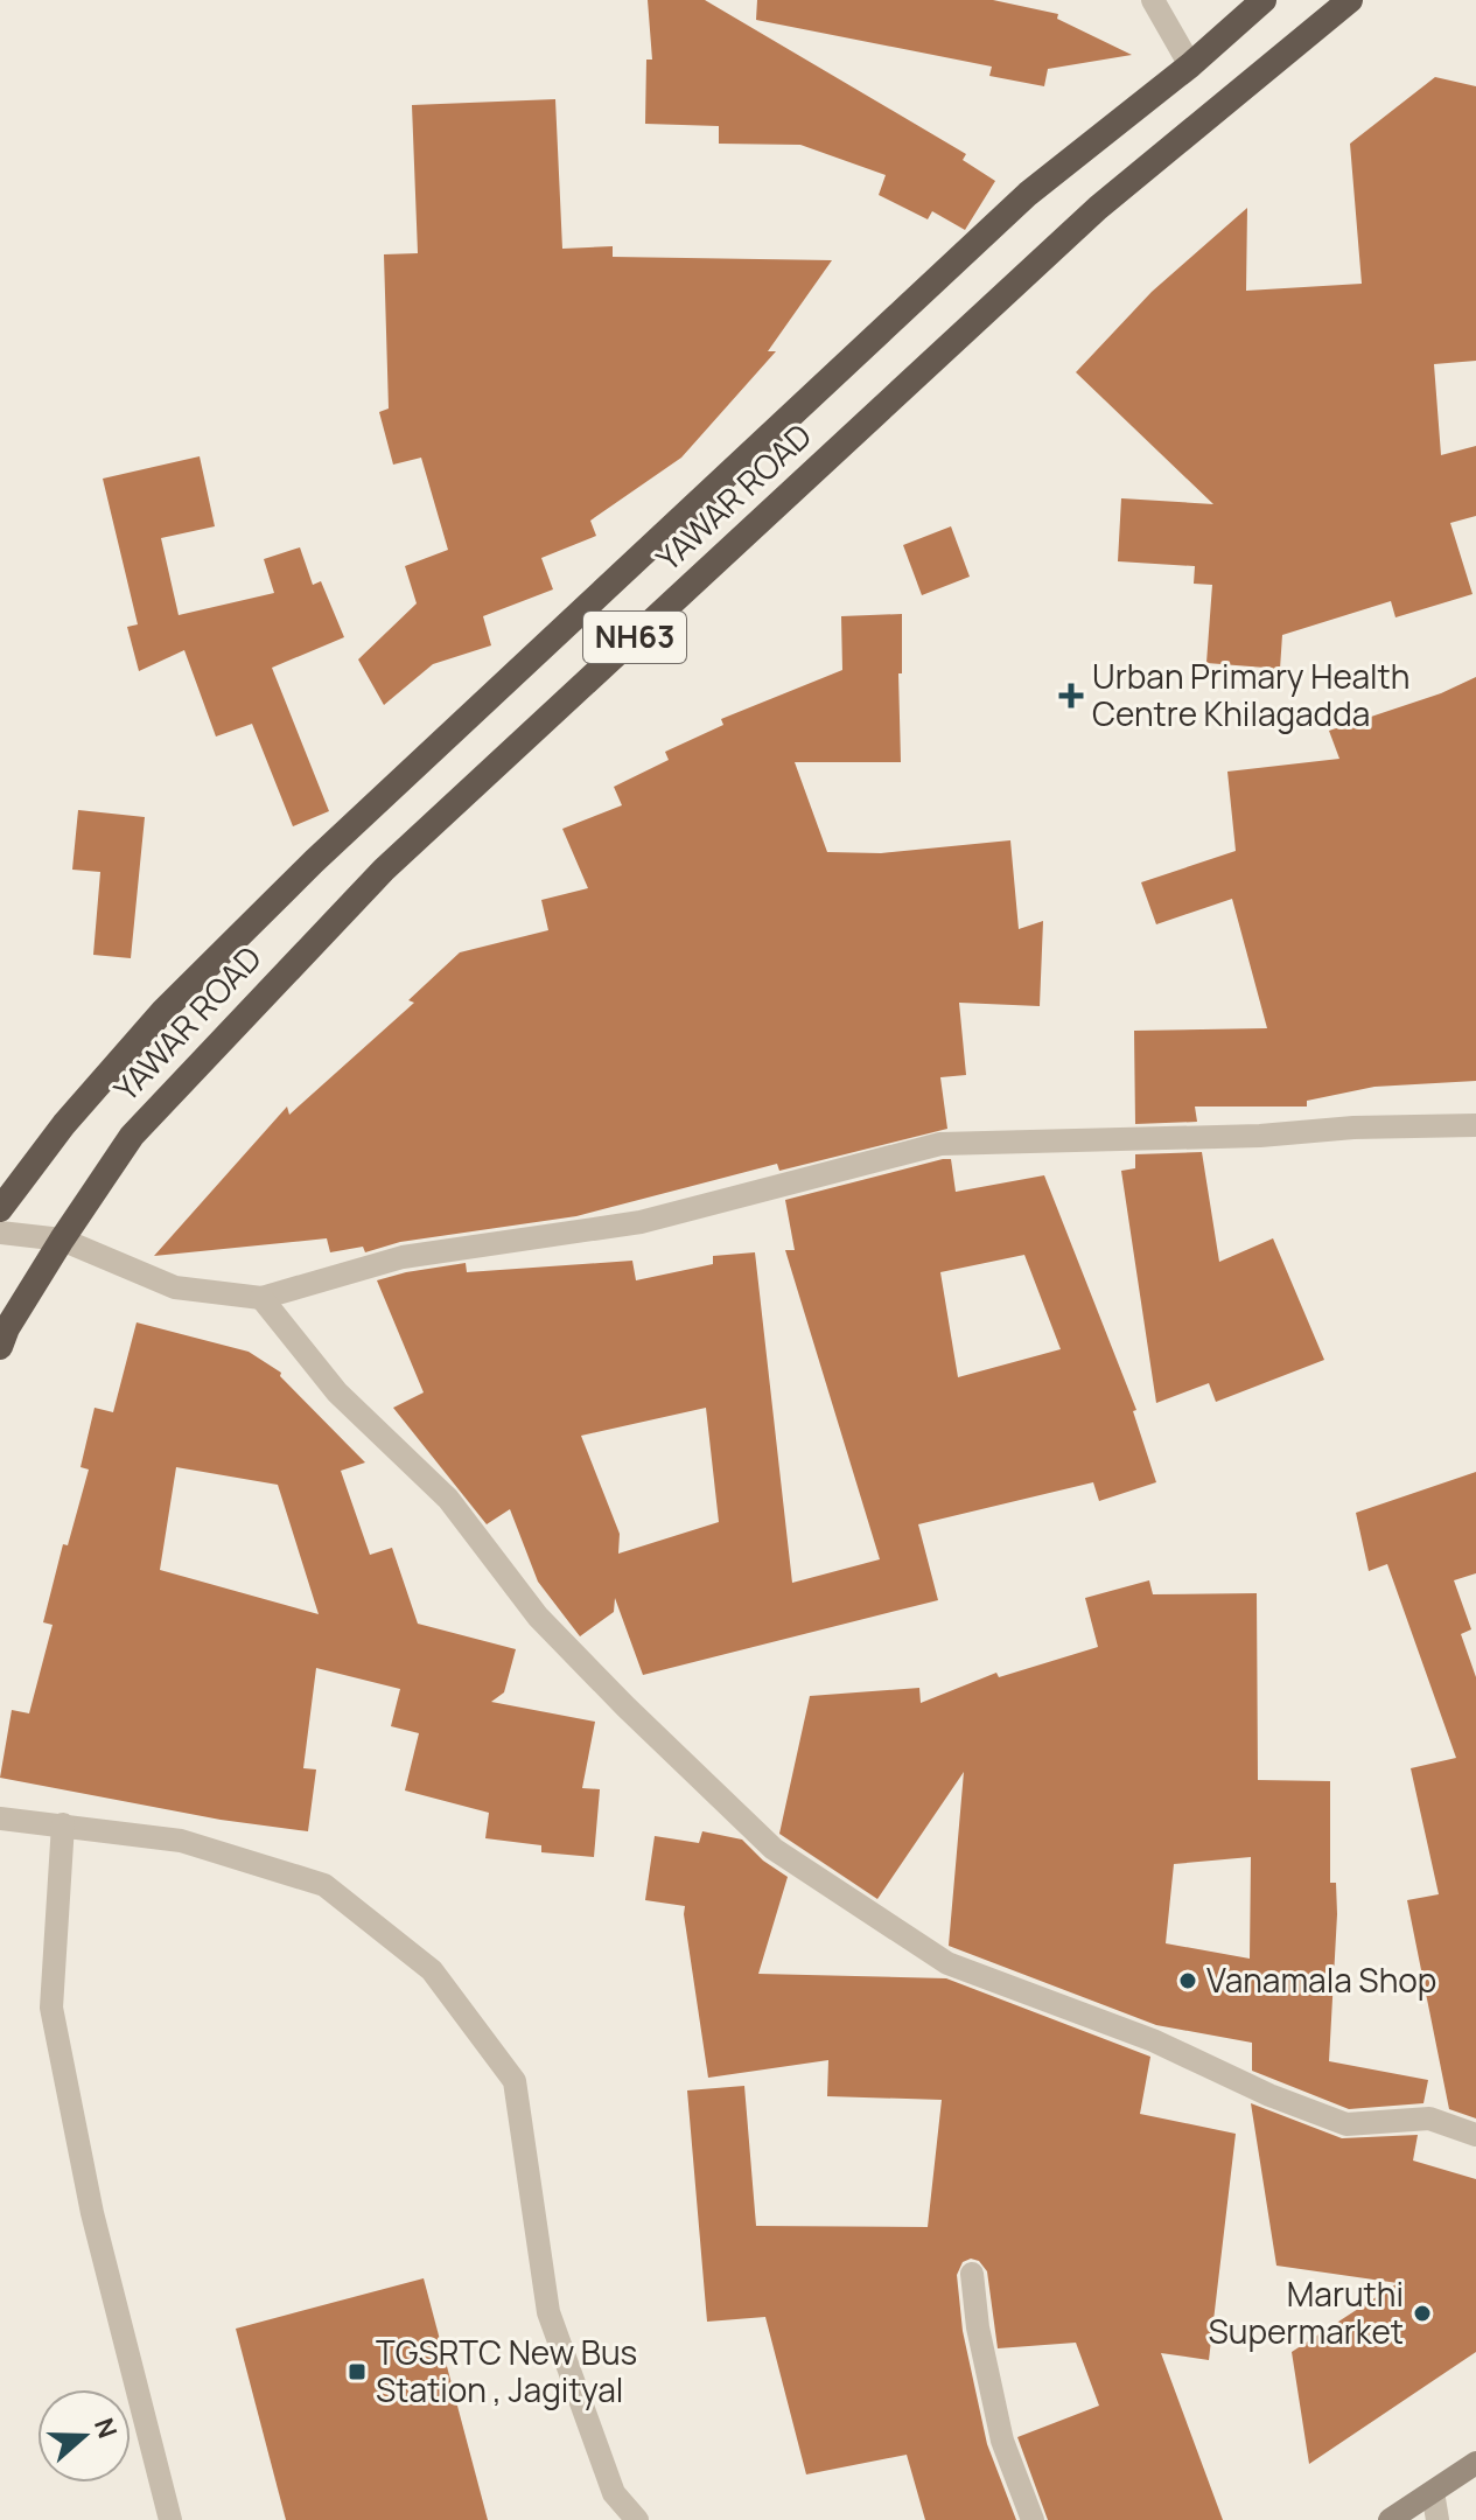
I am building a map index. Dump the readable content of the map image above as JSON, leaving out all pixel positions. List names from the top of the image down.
{
  "streets": {
    "highway": ["YAWAR ROAD", "NH63"]
  },
  "places": {
    "health": ["Urban Primary Health Centre Khilagadda"],
    "other": ["Vanamala Shop", "Maruthi Supermarket"],
    "transit": ["TGSRTC New Bus Station , Jagityal"]
  },
  "north": "right"
}
